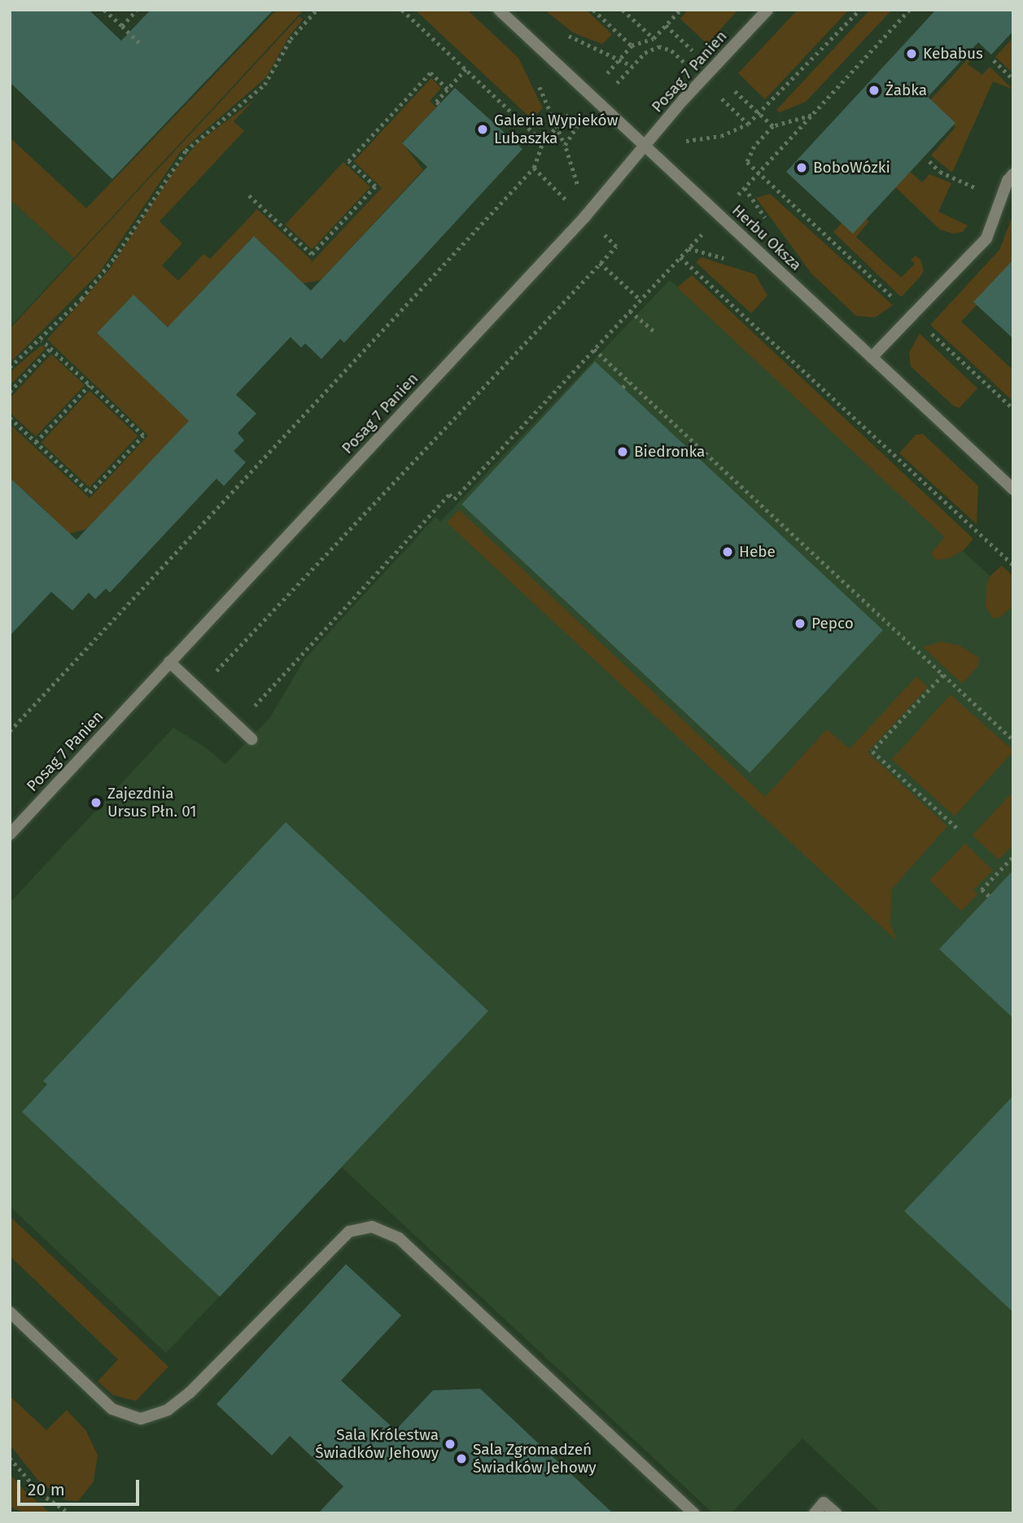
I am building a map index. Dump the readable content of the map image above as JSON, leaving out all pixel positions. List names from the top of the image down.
{
  "streets": {
    "street": ["Posag 7 Panien", "Herbu Oksza"]
  },
  "crossings": [
    ["Posag 7 Panien", "Herbu Oksza"]
  ],
  "places": [
    "Kebabus",
    "Żabka",
    "Galeria Wypieków Lubaszka",
    "BoboWózki",
    "Biedronka",
    "Hebe",
    "Pepco",
    "Zajezdnia Ursus Płn. 01",
    "Sala Królestwa Świadków Jehowy",
    "Sala Zgromadzeń Świadków Jehowy"
  ],
  "scale_bar": "20 m"
}
